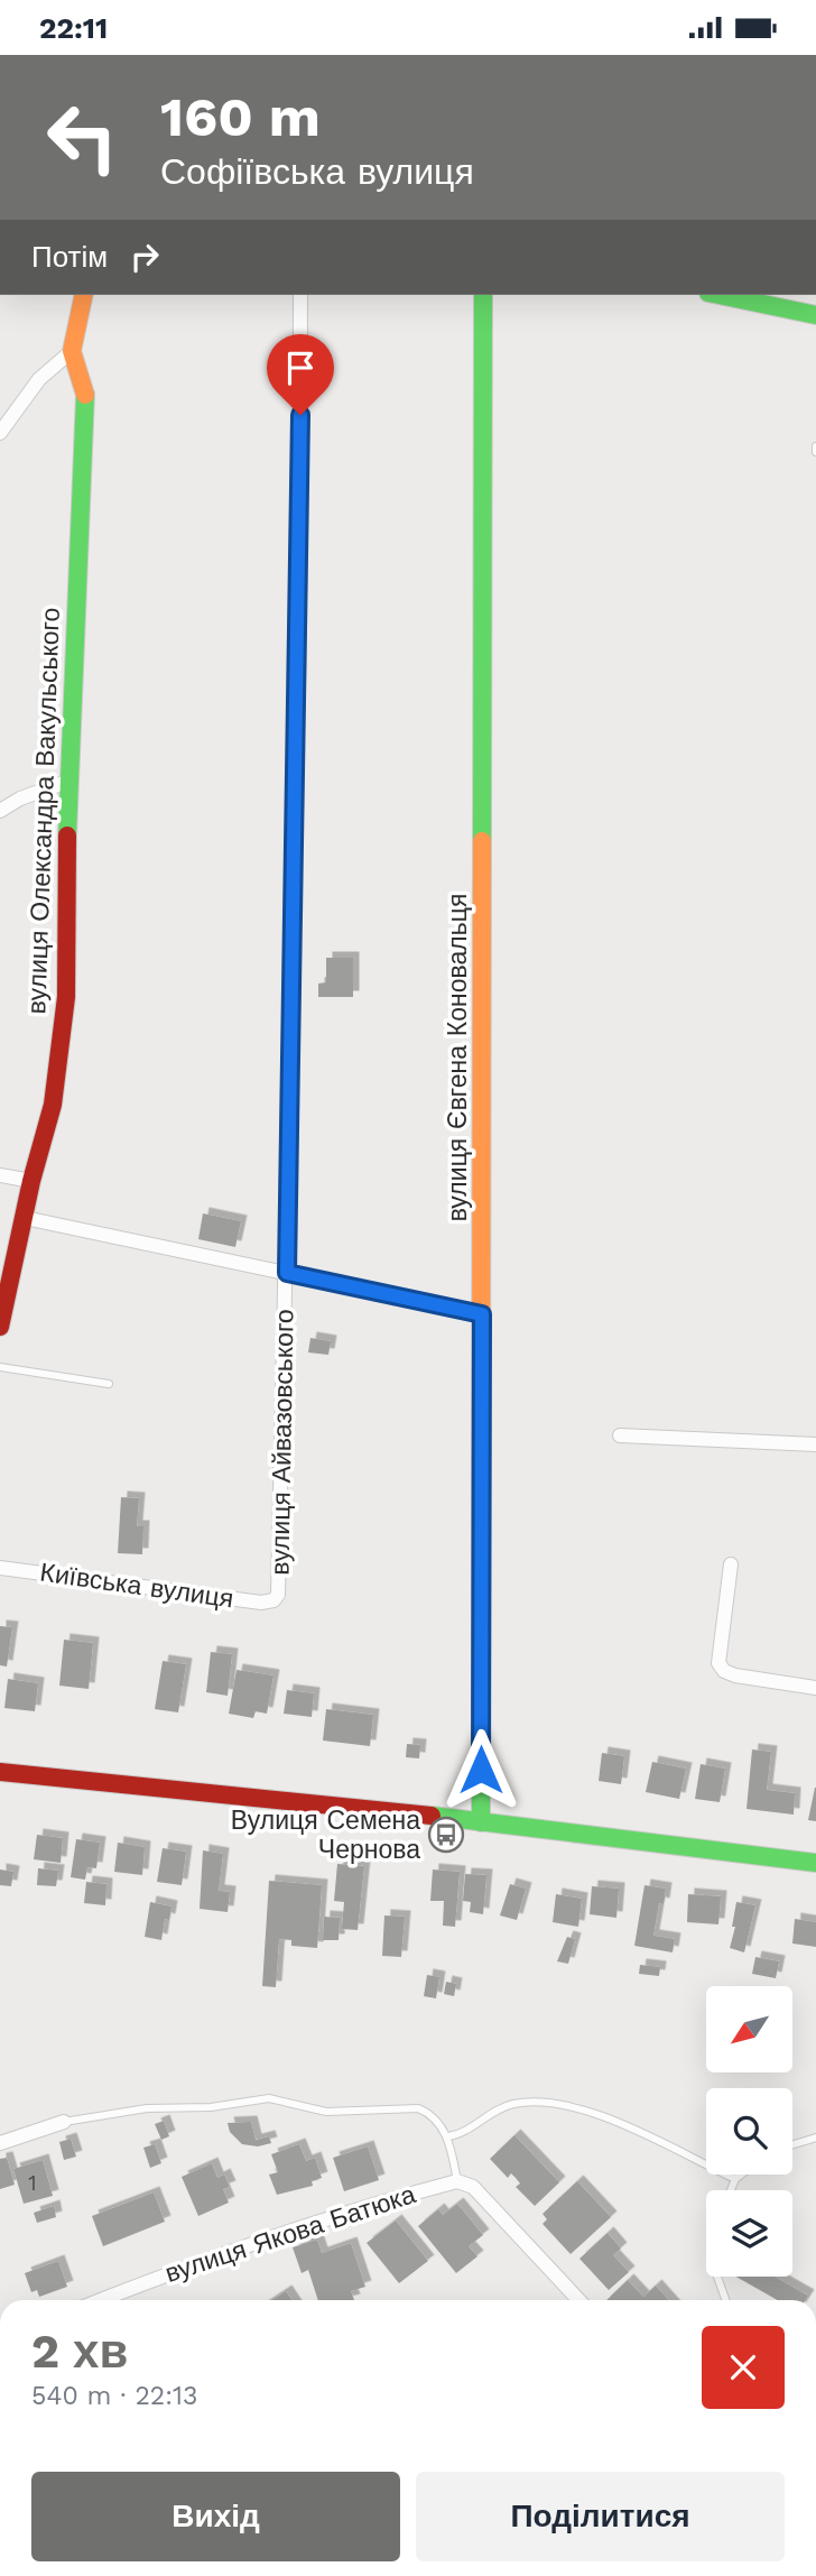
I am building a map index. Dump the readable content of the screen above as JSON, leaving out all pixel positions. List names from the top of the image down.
{
  "streets": {
    "street": [
      "вулиця Олександра Вакульського",
      "вулиця Євгена Коновальця",
      "вулиця Айвазовського",
      "Київська вулиця",
      "вулиця Якова Батюка"
    ]
  },
  "crossings": [
    ["вулиця Айвазовського", "Київська вулиця"]
  ],
  "places": {
    "bus stop": ["Вулиця Семена Чернова"]
  },
  "house_numbers": ["1"],
  "north": "bottom left",
  "page": {
    "status": "22:11",
    "turn": ["160 m", "Софіївська вулиця"],
    "then": "Потім",
    "heading": ["2 хв", "540 m · 22:13"],
    "buttons": ["Вихід", "Поділитися"]
  }
}
